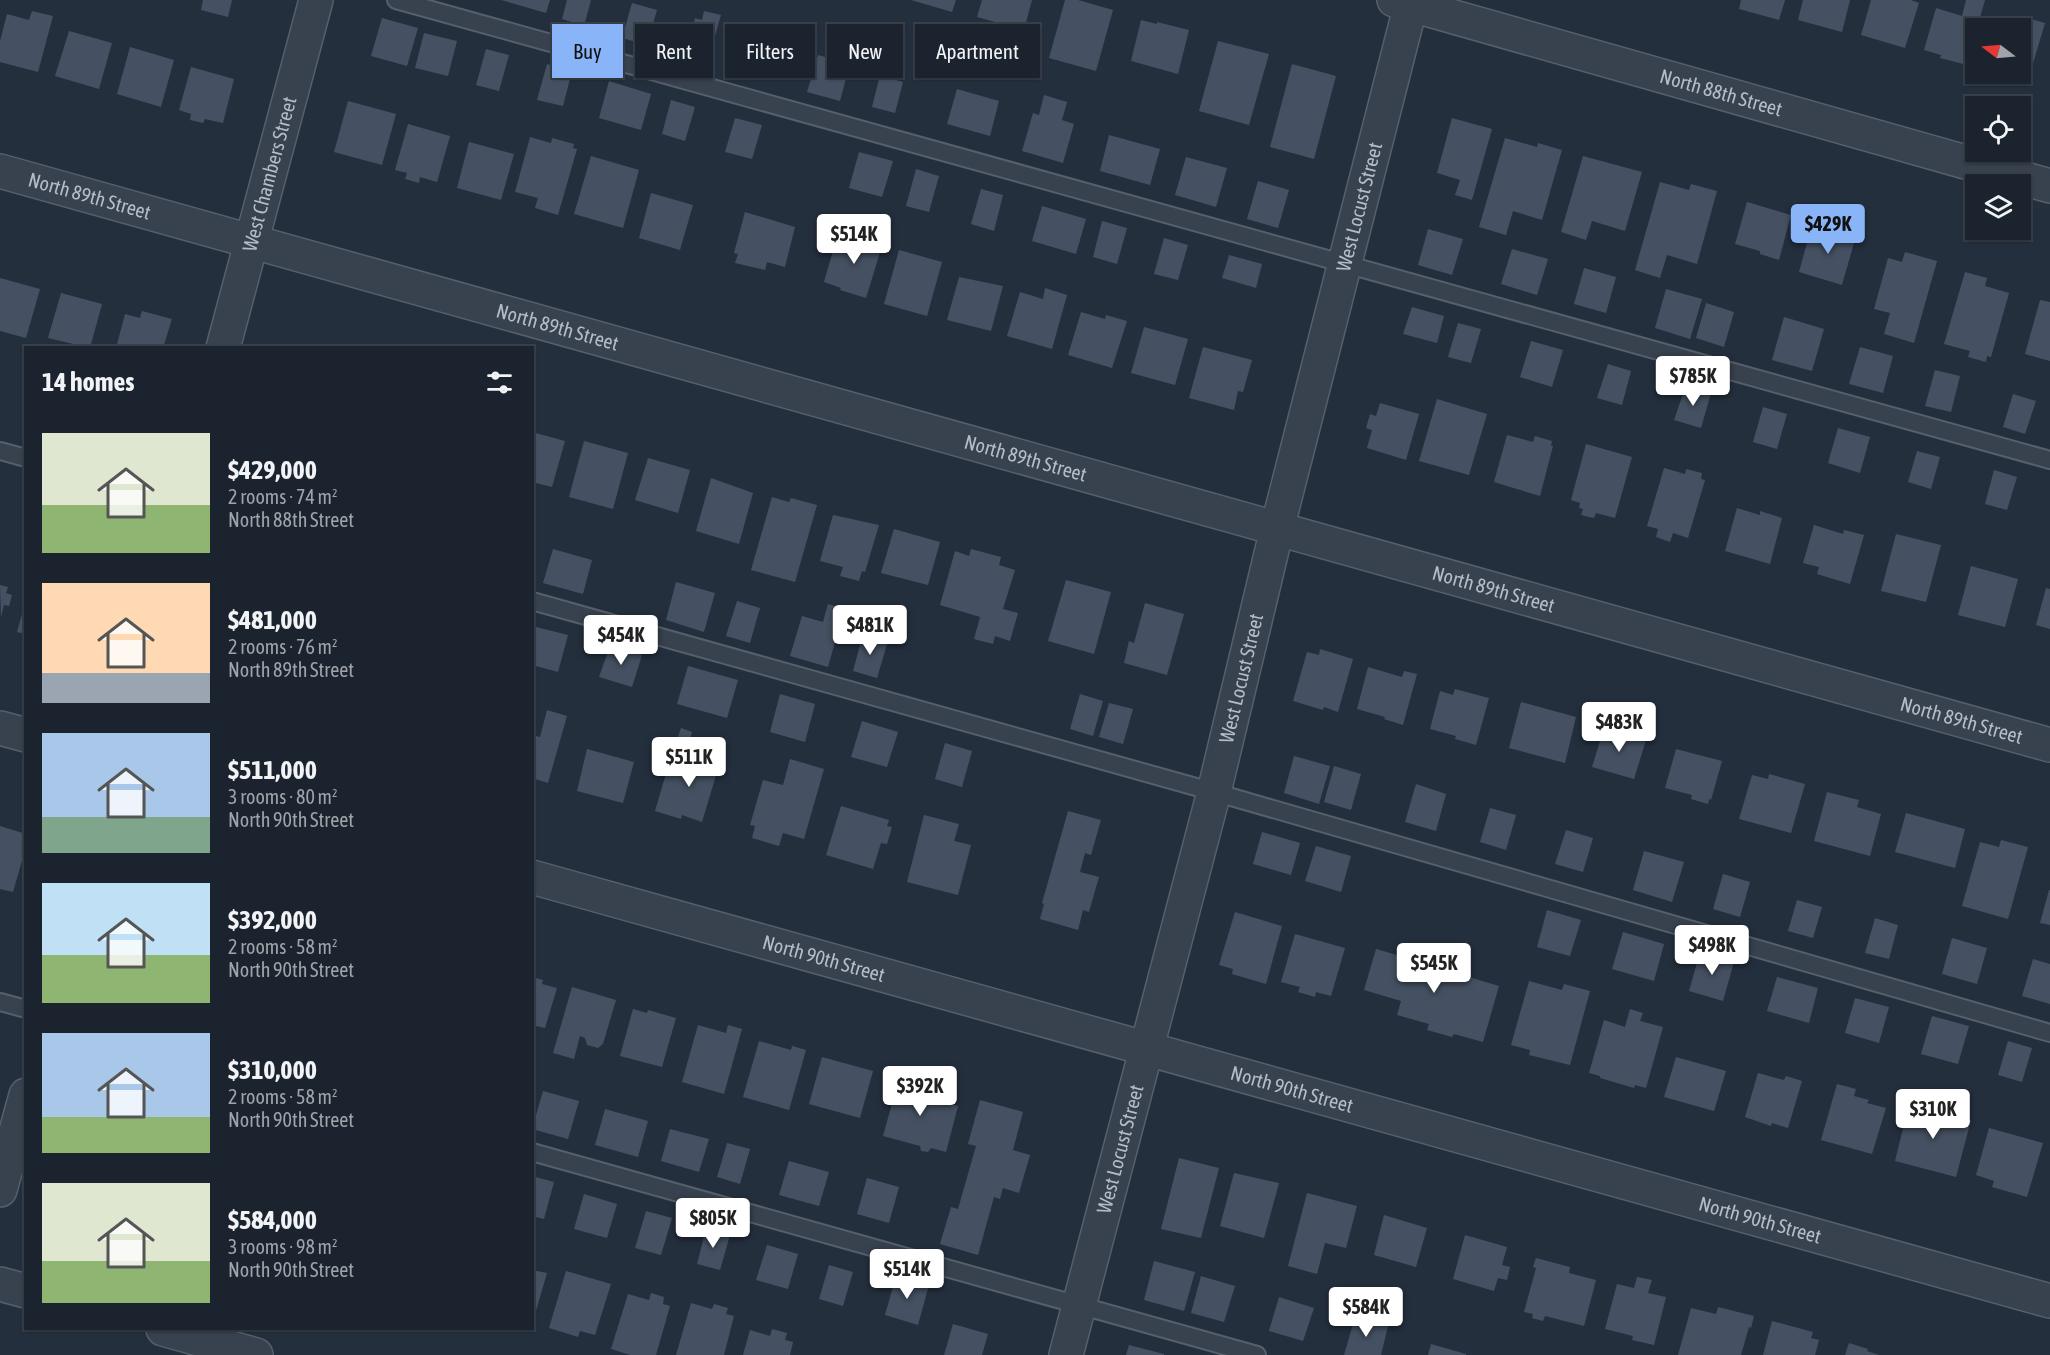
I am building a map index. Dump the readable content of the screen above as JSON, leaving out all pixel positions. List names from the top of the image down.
{
  "streets": {
    "street": [
      "North 88th Street",
      "West Chambers Street",
      "North 89th Street",
      "West Locust Street",
      "North 90th Street"
    ]
  },
  "crossings": [
    ["North 88th Street", "West Locust Street"],
    ["West Chambers Street", "North 89th Street"],
    ["North 89th Street", "West Locust Street"],
    ["West Locust Street", "North 90th Street"]
  ],
  "north": "left",
  "page": {
    "chip": [
      "Buy",
      "Rent",
      "Filters",
      "New",
      "Apartment"
    ],
    "price": [
      "$429K",
      "$514K",
      "$785K",
      "$481K",
      "$454K",
      "$483K",
      "$511K",
      "$498K",
      "$545K",
      "$392K",
      "$310K",
      "$805K",
      "$514K",
      "$584K"
    ],
    "heading": "14 homes",
    "list": [
      {
        "name": "$429,000",
        "note": "2 rooms · 74 m² · North 88th Street"
      },
      {
        "name": "$481,000",
        "note": "2 rooms · 76 m² · North 89th Street"
      },
      {
        "name": "$511,000",
        "note": "3 rooms · 80 m² · North 90th Street"
      },
      {
        "name": "$392,000",
        "note": "2 rooms · 58 m² · North 90th Street"
      },
      {
        "name": "$310,000",
        "note": "2 rooms · 58 m² · North 90th Street"
      },
      {
        "name": "$584,000",
        "note": "3 rooms · 98 m² · North 90th Street"
      }
    ]
  }
}
